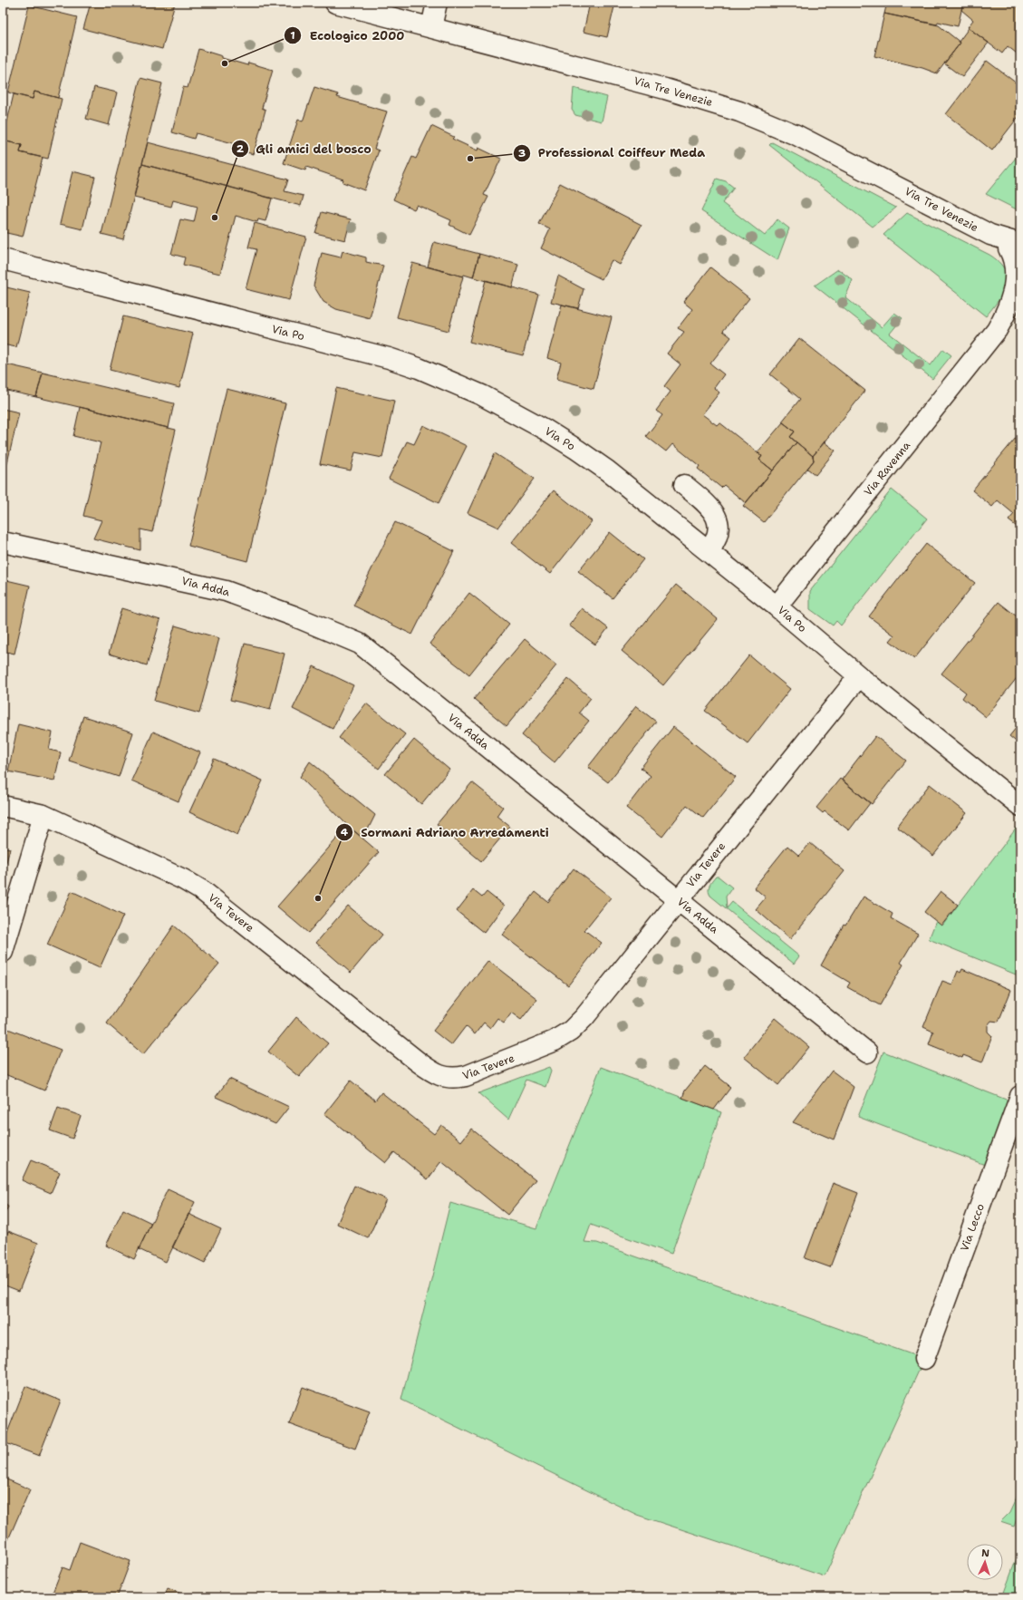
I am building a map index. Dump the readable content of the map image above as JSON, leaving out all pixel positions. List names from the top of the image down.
{
  "streets": {
    "street": [
      "Via Tre Venezie",
      "Via Po",
      "Via Ravenna",
      "Via Adda",
      "Via Tevere",
      "Via Lecco"
    ]
  },
  "crossings": [
    ["Via Tre Venezie", "Via Ravenna"],
    ["Via Po", "Via Ravenna"],
    ["Via Po", "Via Tevere"],
    ["Via Adda", "Via Tevere"]
  ],
  "places": [
    "Ecologico 2000",
    "Professional Coiffeur Meda",
    "Gli amici del bosco",
    "Sormani Adriano Arredamenti"
  ],
  "north": "top"
}
